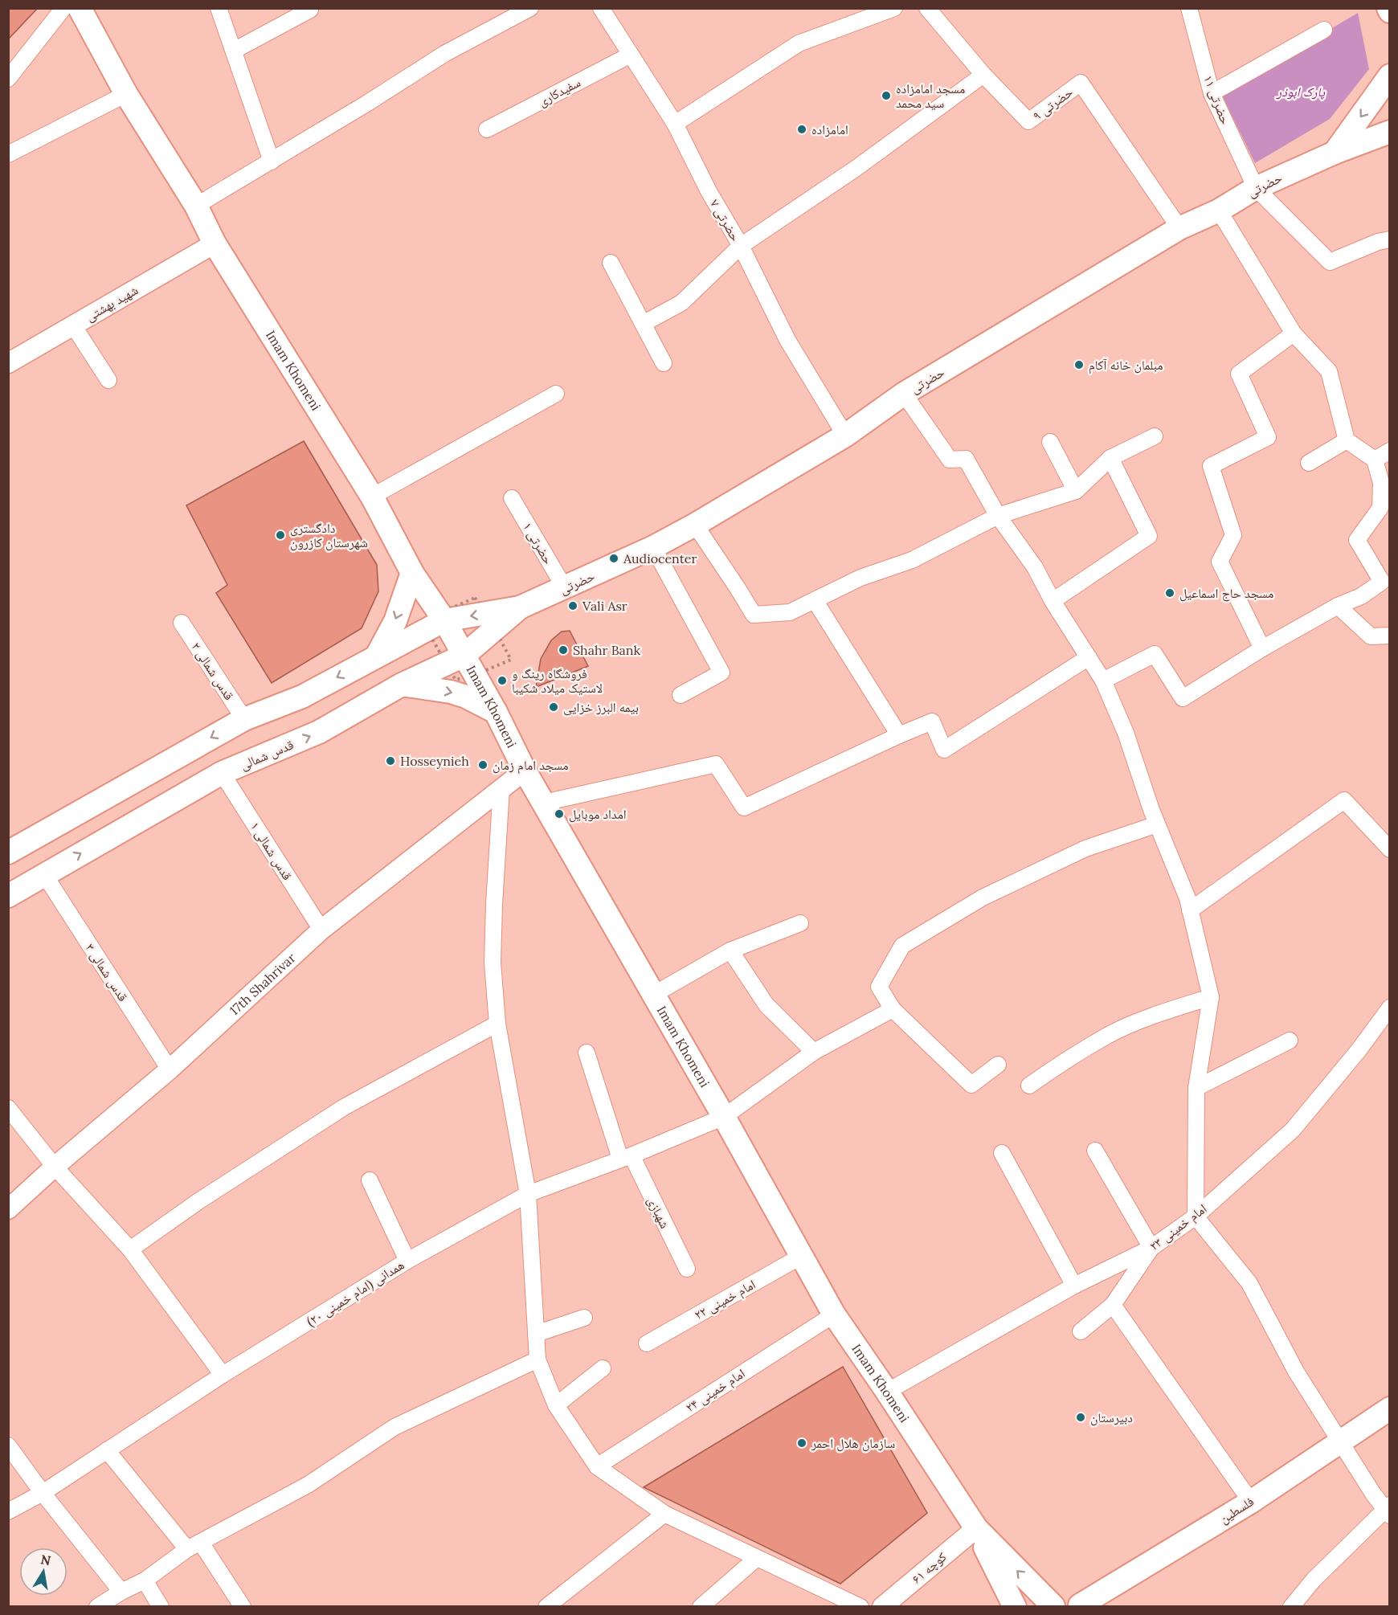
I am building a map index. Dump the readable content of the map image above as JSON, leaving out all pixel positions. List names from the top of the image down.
{
  "streets": {
    "main road": [
      "حضرتی",
      "Imam Khomeni",
      "قدس شمالی",
      "فلسطین"
    ],
    "street": [
      "سفیدکاری",
      "حضرتی ۱۱",
      "حضرتی ۹",
      "حضرتی ۷",
      "شهید بهشتی",
      "حضرتی ۱",
      "قدس شمالی ۲",
      "قدس شمالی ۱",
      "۳ قدس شمالی",
      "17th Shahrivar",
      "شهبازی",
      "امام خمینی ۲۳",
      "همدانی (امام خمینی ۲۰)",
      "امام خمینی ۲۲",
      "امام خمینی ۲۴",
      "کوچه ۶۱"
    ]
  },
  "crossings": [
    ["سفیدکاری", "حضرتی ۷"],
    ["حضرتی ۱۱", "حضرتی"],
    ["حضرتی ۹", "حضرتی"],
    ["حضرتی", "حضرتی ۷"],
    ["حضرتی", "حضرتی ۱"],
    ["حضرتی", "قدس شمالی"],
    ["شهید بهشتی", "Imam Khomeni"],
    ["Imam Khomeni", "قدس شمالی"],
    ["Imam Khomeni", "17th Shahrivar"],
    ["Imam Khomeni", "امام خمینی ۲۳"],
    ["Imam Khomeni", "همدانی (امام خمینی ۲۰)"],
    ["Imam Khomeni", "امام خمینی ۲۲"],
    ["Imam Khomeni", "امام خمینی ۲۴"],
    ["Imam Khomeni", "کوچه ۶۱"],
    ["قدس شمالی", "قدس شمالی ۱"],
    ["قدس شمالی", "۳ قدس شمالی"],
    ["قدس شمالی ۱", "17th Shahrivar"],
    ["۳ قدس شمالی", "17th Shahrivar"],
    ["شهبازی", "همدانی (امام خمینی ۲۰)"]
  ],
  "parks": ["پارک ابوذر"],
  "places": [
    "مسجد امامزاده سید محمد",
    "امامزاده",
    "مبلمان خانه آکام",
    "دادگستری شهرستان کازرون",
    "Audiocenter",
    "مسجد حاج اسماعیل",
    "Vali Asr",
    "Shahr Bank",
    "فروشگاه رینگ و لاستیک میلاد شکیبا",
    "بیمه البرز خزایی",
    "Hosseynieh",
    "مسجد امام زمان",
    "امداد موبایل",
    "دبیرستان",
    "سازمان هلال احمر"
  ],
  "north": "top"
}
